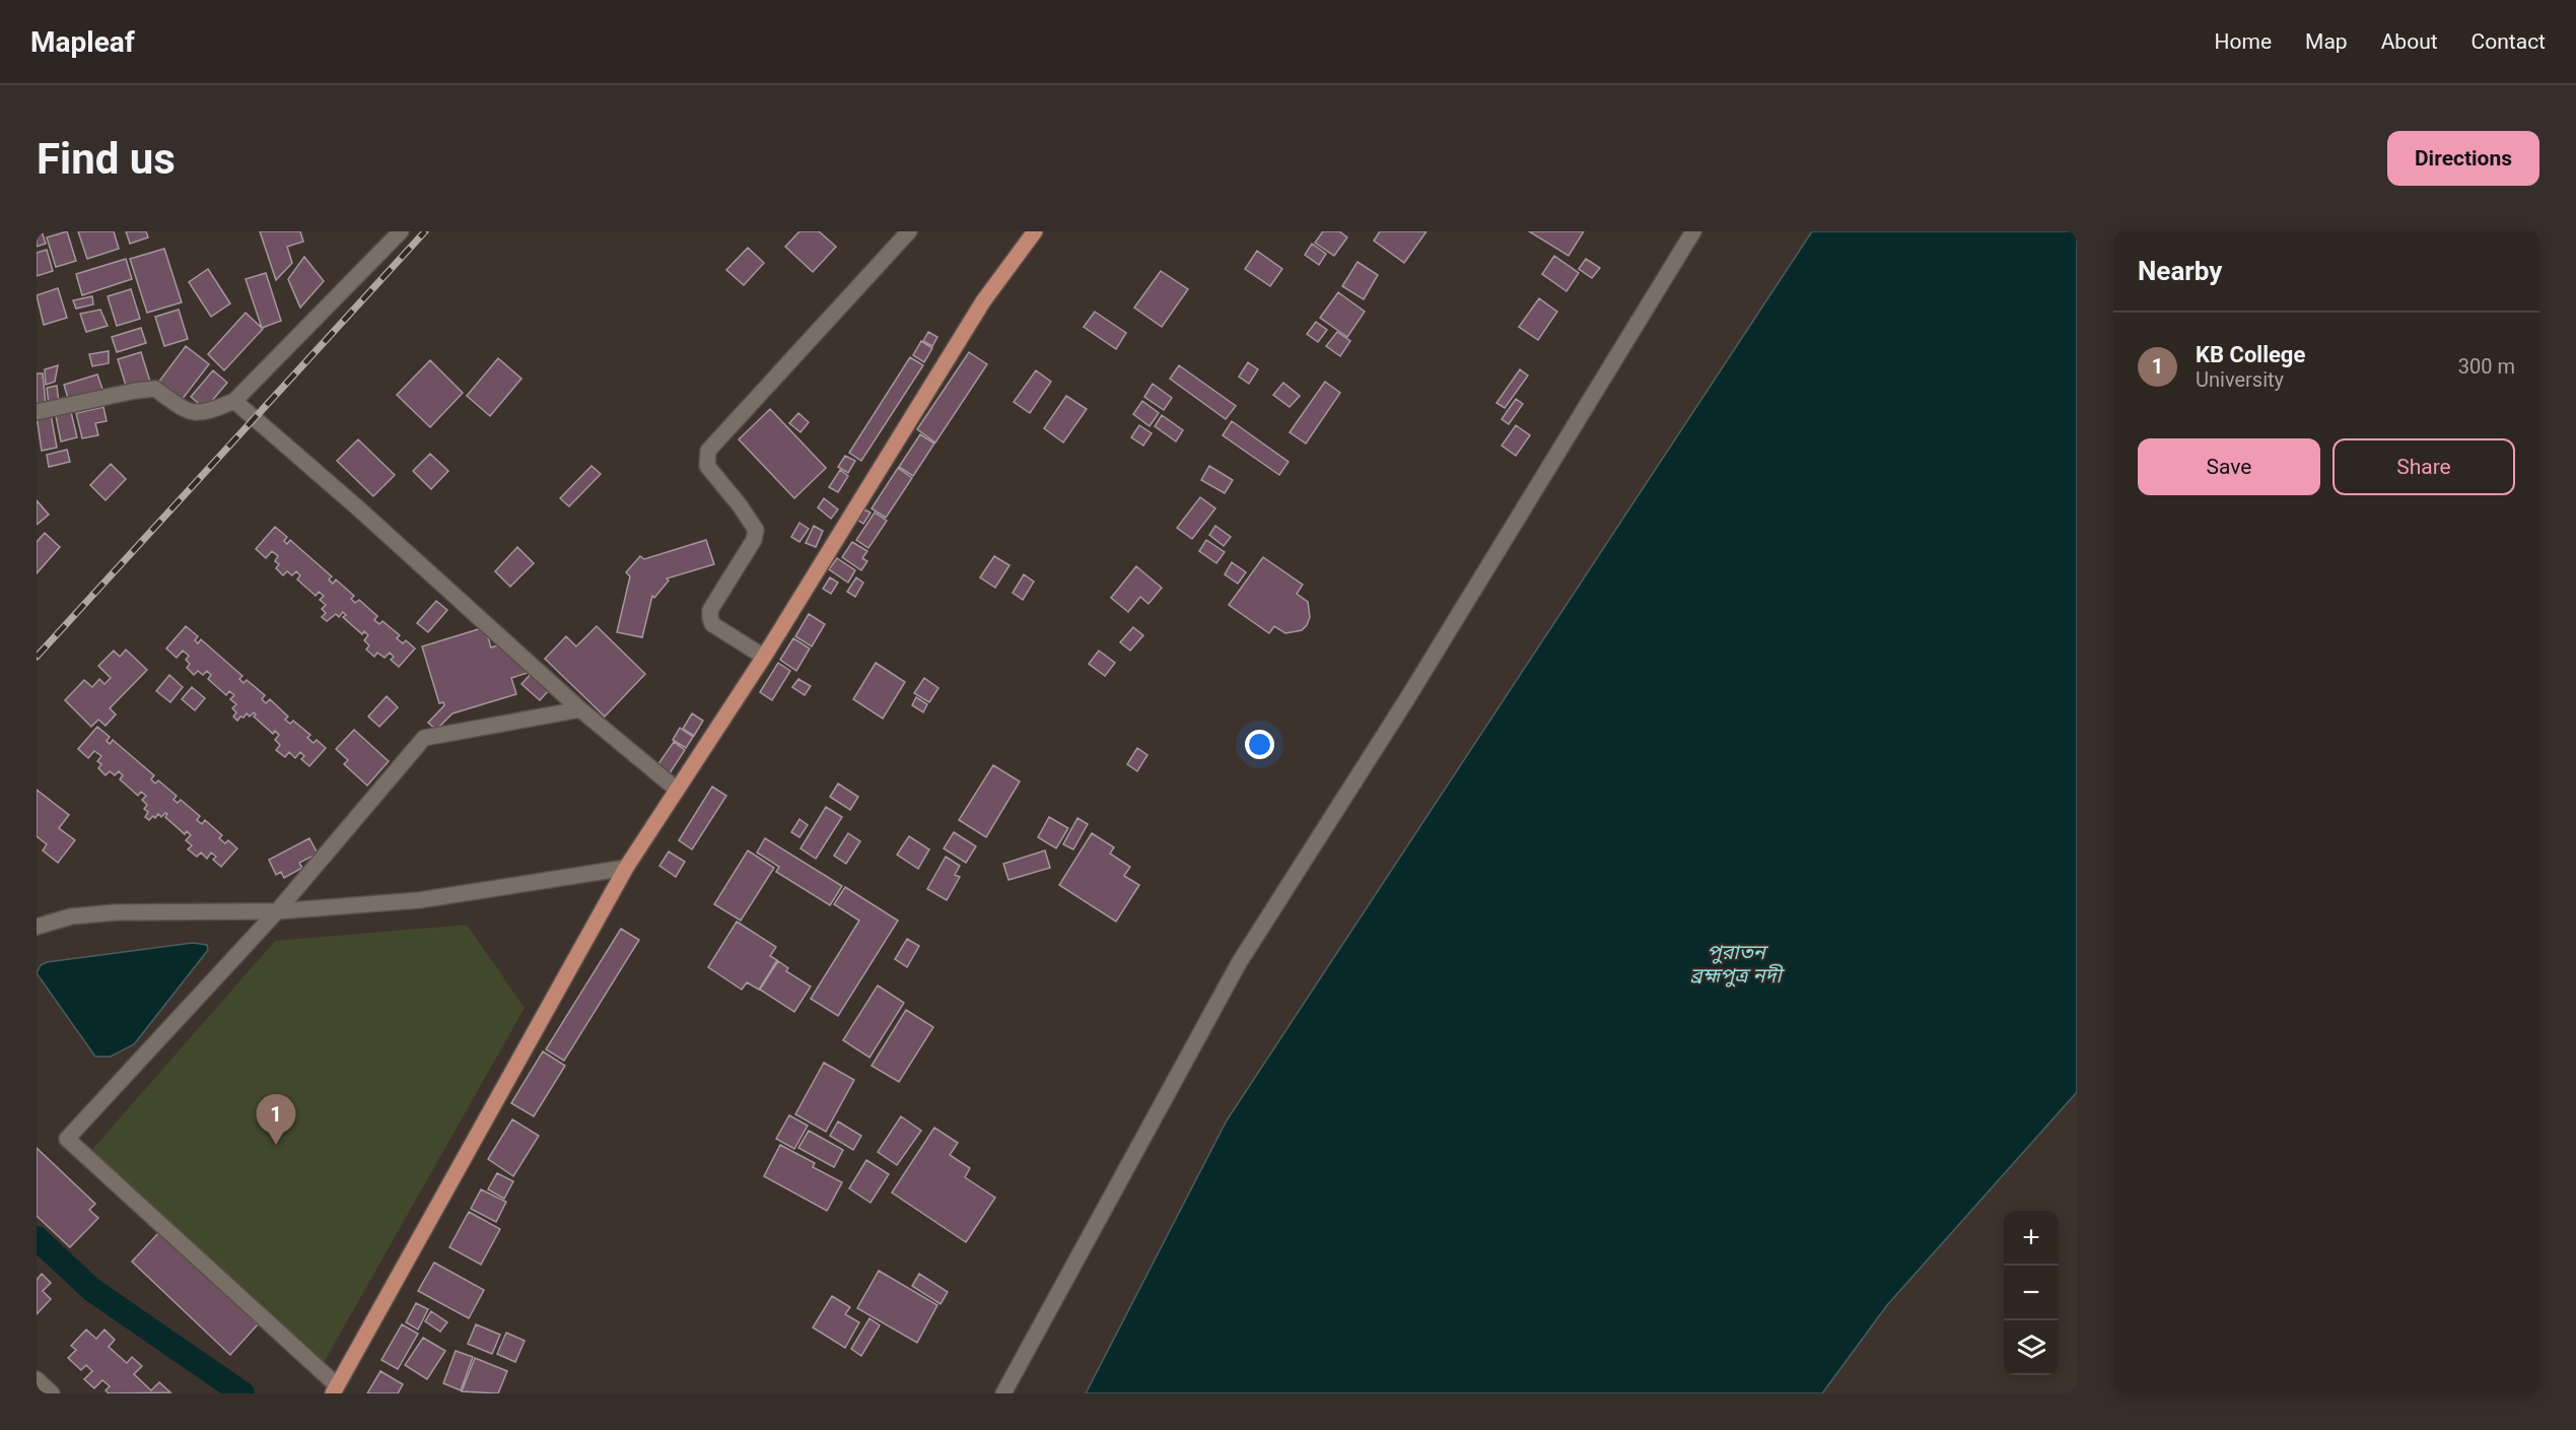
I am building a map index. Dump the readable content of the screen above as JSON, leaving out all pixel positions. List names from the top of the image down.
{
  "water": ["পুরাতন ব্রহ্মপুত্র নদী"],
  "page": {
    "header": "Mapleaf",
    "nav": [
      "Home",
      "Map",
      "About",
      "Contact"
    ],
    "buttons": [
      "Directions",
      ["Save", "Share"]
    ],
    "title": "Find us",
    "heading": "Nearby",
    "list": [
      {
        "mark": "1",
        "name": "KB College",
        "note": "University",
        "value": "300 m"
      }
    ],
    "pins": "1",
    "map_buttons": ["+", "−"]
  }
}
